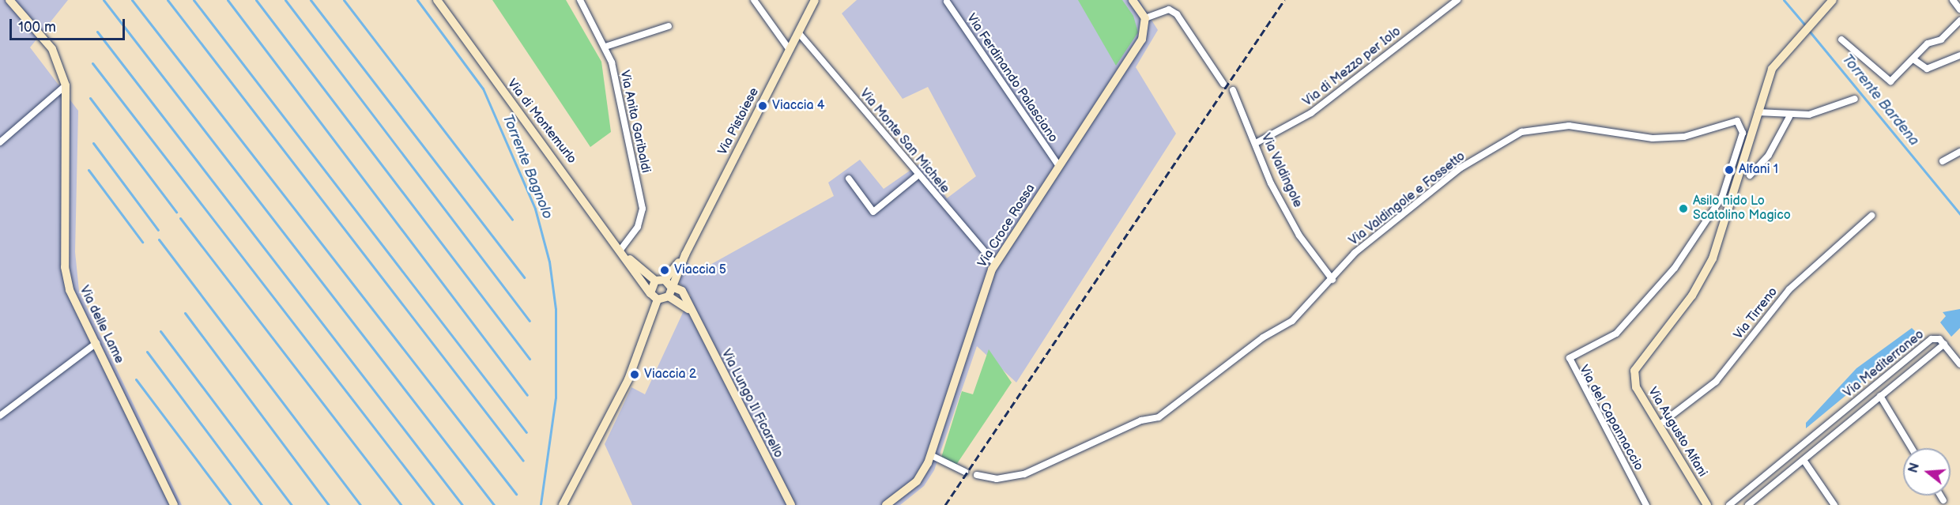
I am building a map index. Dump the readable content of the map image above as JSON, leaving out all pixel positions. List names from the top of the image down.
{
  "streets": {
    "street": [
      "Via di Mezzo per Iolo",
      "Via Ferdinando Palasciano",
      "Via di Montemurlo",
      "Via Anita Garibaldi",
      "Via Pistoiese",
      "Via Monte San Michele",
      "Via Valdingole",
      "Via Valdingole e Fossetto",
      "Via Croce Rossa",
      "Via Tirreno",
      "Via delle Lame",
      "Via Mediterraneo",
      "Via Lungo Il Ficarello",
      "Via del Capannaccio",
      "Via Augusto Alfani"
    ]
  },
  "crossings": [
    ["Via di Mezzo per Iolo", "Via Valdingole"],
    ["Via Ferdinando Palasciano", "Via Croce Rossa"],
    ["Via di Montemurlo", "Via Anita Garibaldi"],
    ["Via Pistoiese", "Via Monte San Michele"],
    ["Via Pistoiese", "Via Lungo Il Ficarello"],
    ["Via Monte San Michele", "Via Croce Rossa"],
    ["Via Valdingole", "Via Valdingole e Fossetto"],
    ["Via Valdingole e Fossetto", "Via del Capannaccio"],
    ["Via Tirreno", "Via Augusto Alfani"]
  ],
  "water": ["Torrente Bardena", "Torrente Bagnolo"],
  "places": [
    "Viaccia 4",
    "Alfani 1",
    "Asilo nido Lo Scatolino Magico",
    "Viaccia 5",
    "Viaccia 2"
  ],
  "scale_bar": "100 m",
  "north": "left"
}
